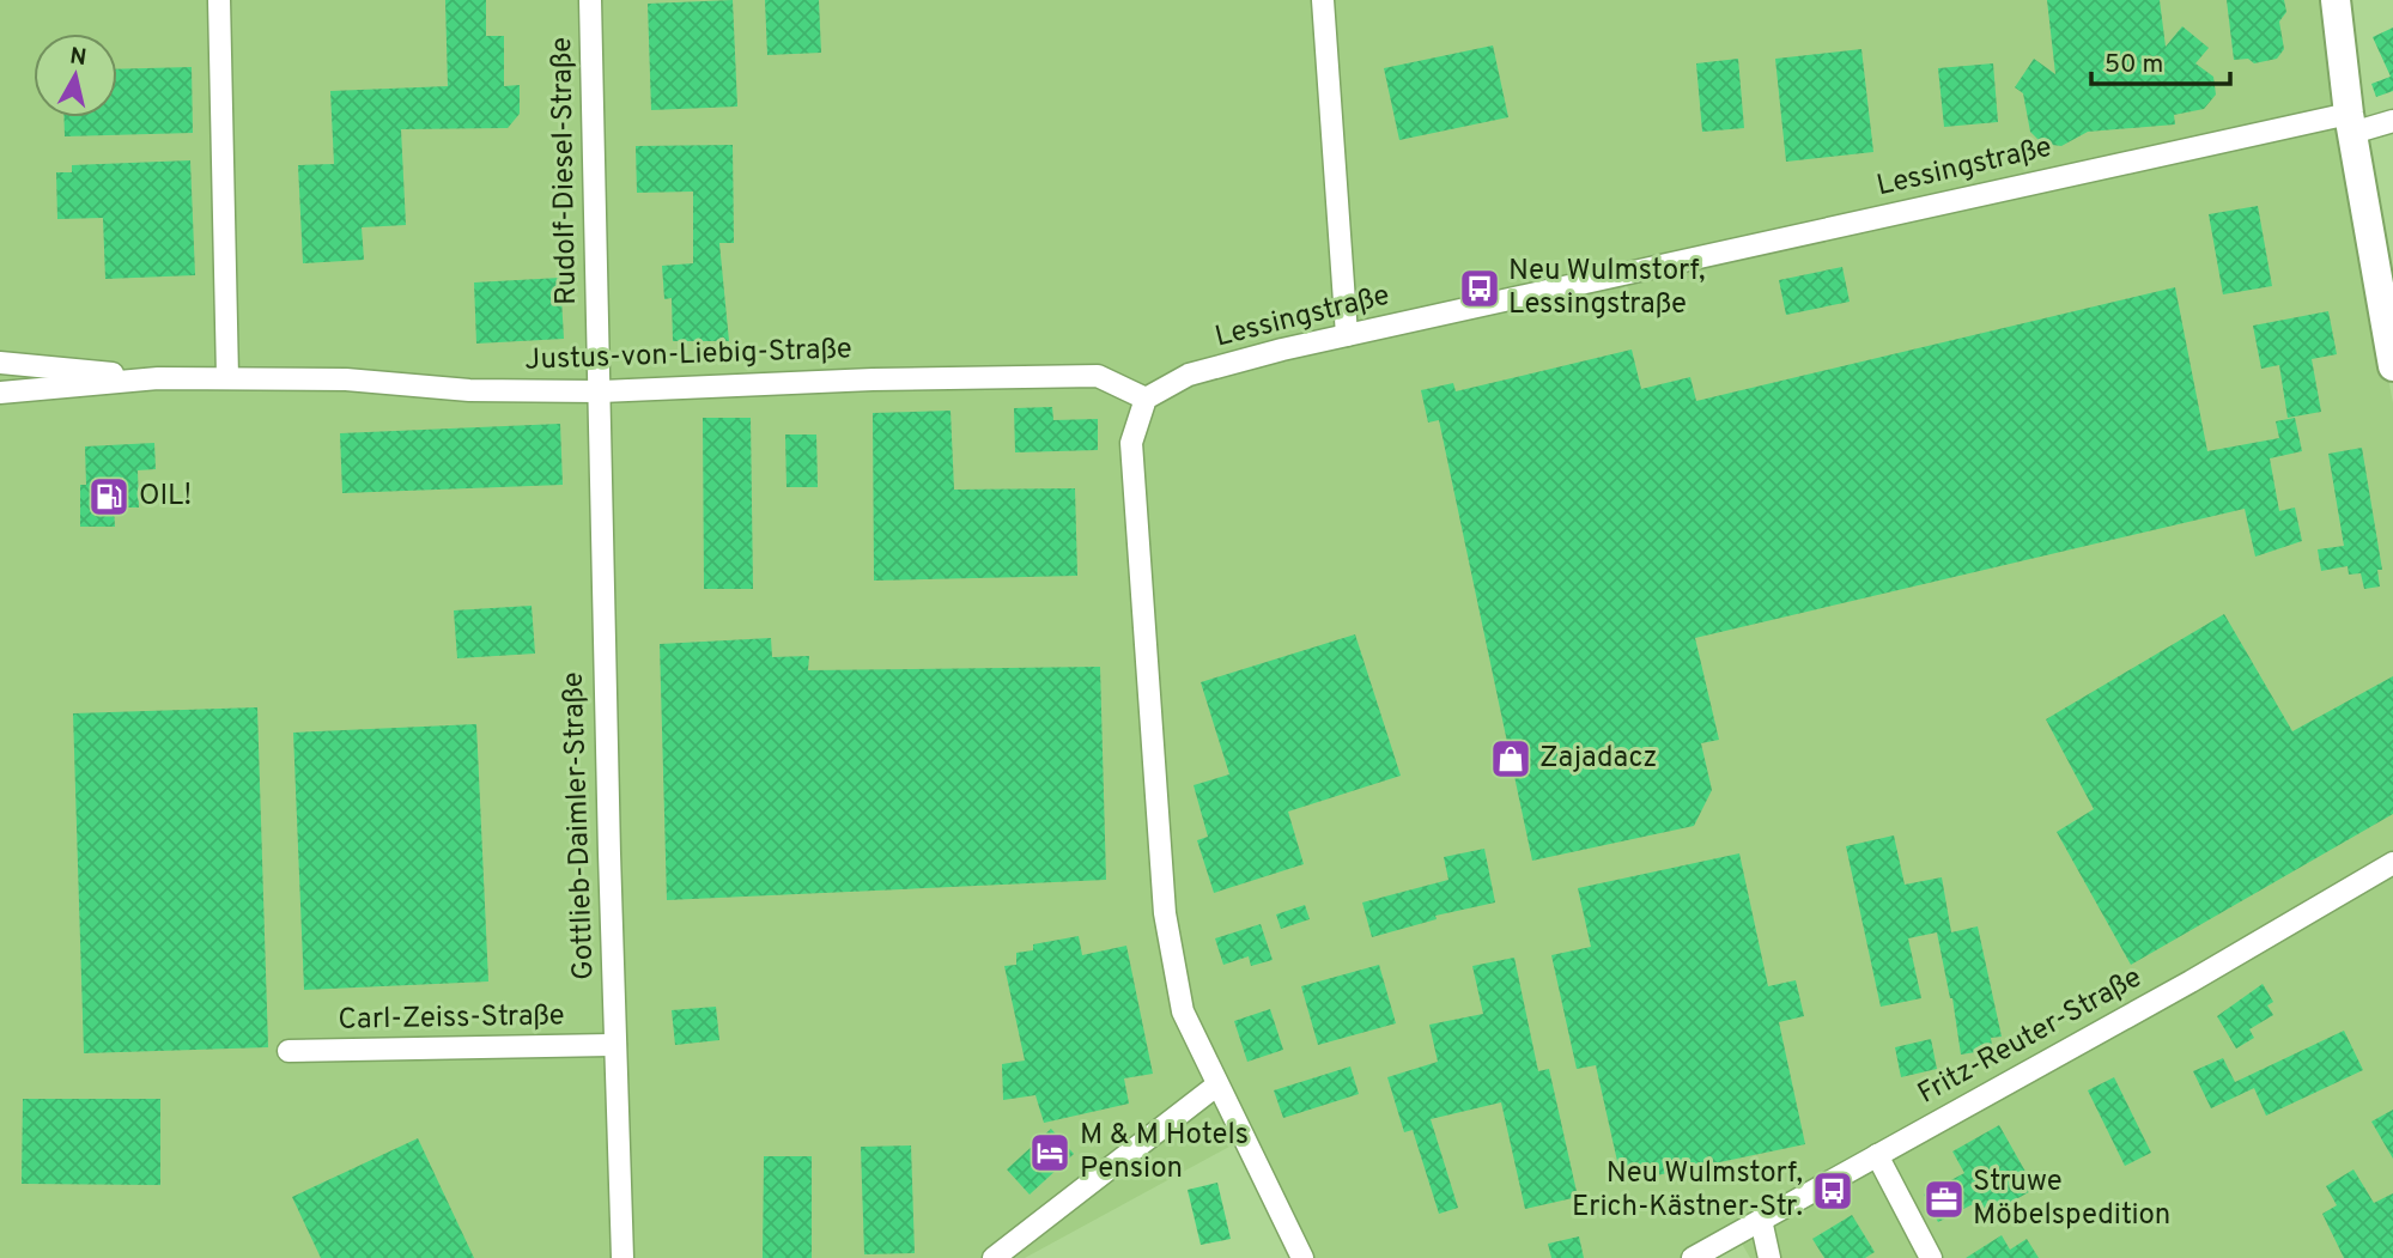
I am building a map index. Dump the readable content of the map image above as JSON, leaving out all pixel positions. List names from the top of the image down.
{
  "streets": {
    "street": [
      "Lessingstraße",
      "Rudolf-Diesel-Straße",
      "Justus-von-Liebig-Straße",
      "Gottlieb-Daimler-Straße",
      "Carl-Zeiss-Straße",
      "Fritz-Reuter-Straße"
    ]
  },
  "crossings": [
    ["Lessingstraße", "Justus-von-Liebig-Straße"],
    ["Rudolf-Diesel-Straße", "Justus-von-Liebig-Straße"],
    ["Rudolf-Diesel-Straße", "Gottlieb-Daimler-Straße"],
    ["Justus-von-Liebig-Straße", "Gottlieb-Daimler-Straße"],
    ["Gottlieb-Daimler-Straße", "Carl-Zeiss-Straße"]
  ],
  "places": {
    "bus stop": ["Neu Wulmstorf, Lessingstraße", "Neu Wulmstorf, Erich-Kästner-Str."],
    "fuel station": ["OIL!"],
    "shop": ["Zajadacz"],
    "hotel": ["M & M Hotels Pension"],
    "office": ["Struwe Möbelspedition"]
  },
  "scale_bar": "50 m",
  "north": "top"
}
